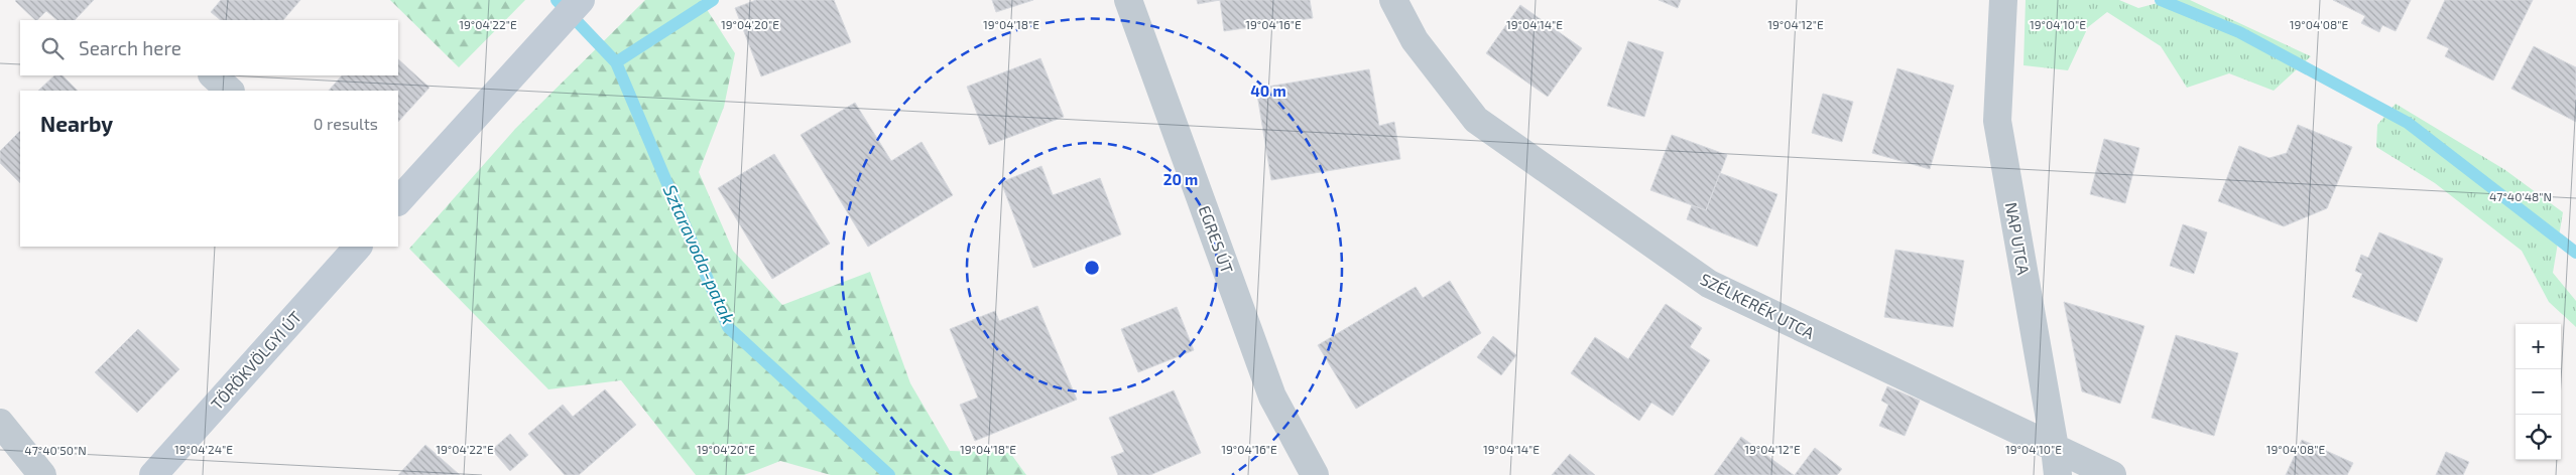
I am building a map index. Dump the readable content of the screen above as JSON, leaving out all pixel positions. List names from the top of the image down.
{
  "streets": {
    "street": [
      "NAP UTCA",
      "EGRES ÚT",
      "SZÉLKERÉK UTCA",
      "TÖRÖKVÖLGYI ÚT"
    ]
  },
  "crossings": [
    ["NAP UTCA", "SZÉLKERÉK UTCA"]
  ],
  "water": ["Sztaravoda-patak"],
  "page": {
    "search": "Search here",
    "heading": ["Nearby", "0 results"],
    "map_buttons": ["+", "−"]
  },
  "coordinates": [
    "19°04'22\"E",
    "19°04'20\"E",
    "19°04'18\"E",
    "19°04'16\"E",
    "19°04'14\"E",
    "19°04'12\"E",
    "19°04'10\"E",
    "19°04'08\"E",
    "47°40'48\"N",
    "19°04'24\"E",
    "47°40'50\"N"
  ],
  "rings": ["40 m", "20 m"]
}
